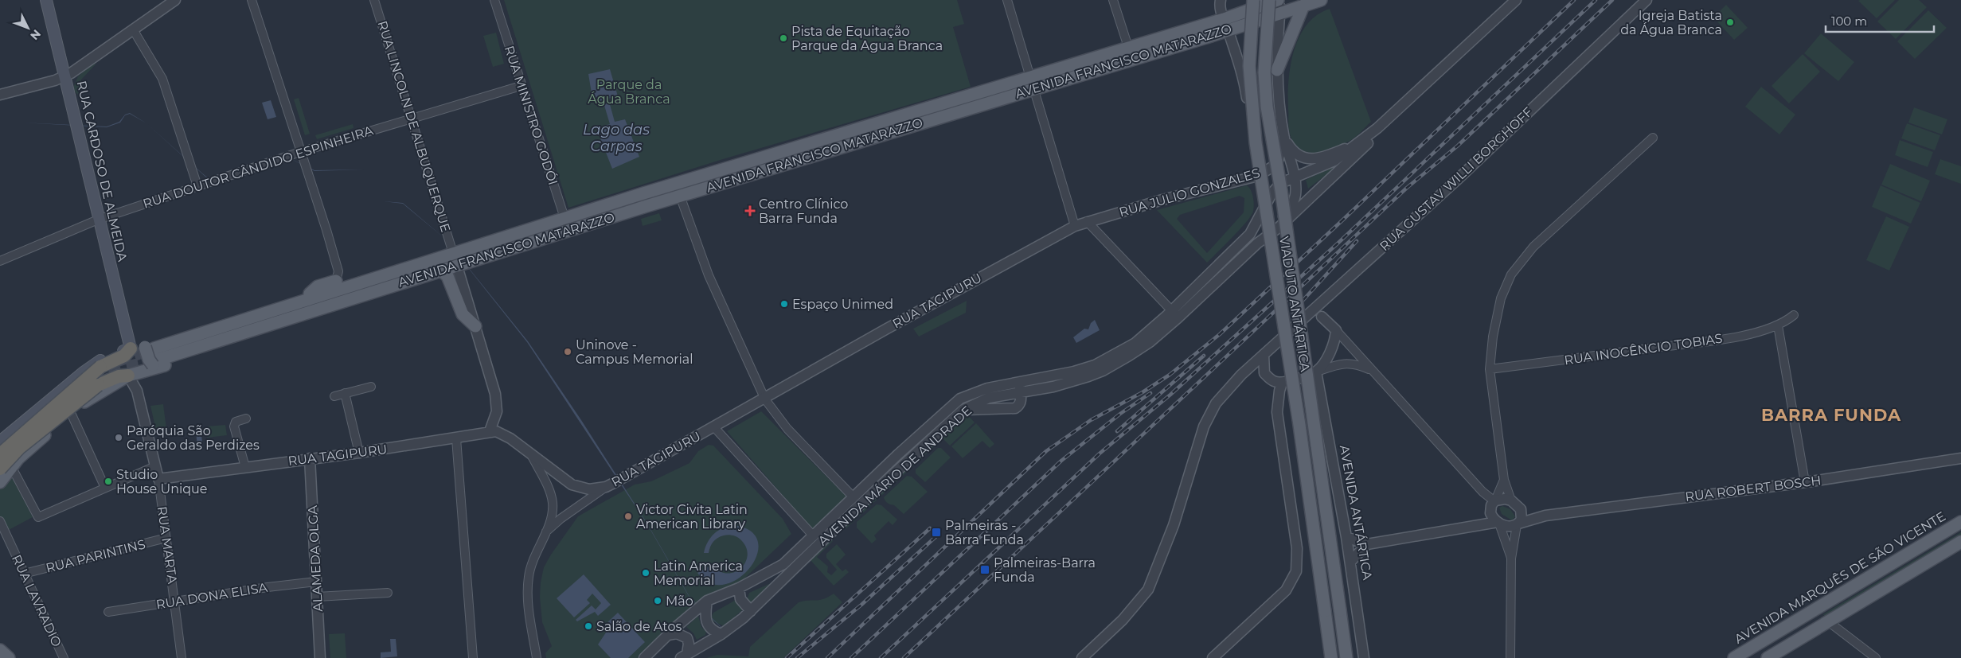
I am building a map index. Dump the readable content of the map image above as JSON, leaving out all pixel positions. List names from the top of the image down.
{
  "streets": {
    "highway": ["AVENIDA FRANCISCO MATARAZZO"],
    "main road": ["RUA CARDOSO DE ALMEIDA", "VIADUTO ANTÁRTICA", "AVENIDA MARQUÊS DE SÃO VICENTE"],
    "street": [
      "RUA MINISTRO GODÓI",
      "RUA LINCOLN DE ALBUQUERQUE",
      "RUA DOUTOR CÂNDIDO ESPINHEIRA",
      "RUA GUSTAV WILLI BORGHOFF",
      "RUA JULIO GONZALES",
      "RUA TAGIPURU",
      "RUA INOCÊNCIO TOBIAS",
      "AVENIDA MÁRIO DE ANDRADE",
      "RUA ROBERT BOSCH",
      "AVENIDA ANTÁRTICA",
      "RUA MARTA",
      "RUA PARINTINS",
      "ALAMEDA OLGA",
      "RUA DONA ELISA",
      "RUA LAVRADIO"
    ]
  },
  "crossings": [
    ["AVENIDA FRANCISCO MATARAZZO", "RUA MINISTRO GODÓI"],
    ["AVENIDA FRANCISCO MATARAZZO", "RUA LINCOLN DE ALBUQUERQUE"],
    ["AVENIDA FRANCISCO MATARAZZO", "RUA CARDOSO DE ALMEIDA"],
    ["RUA MINISTRO GODÓI", "RUA DOUTOR CÂNDIDO ESPINHEIRA"],
    ["RUA LINCOLN DE ALBUQUERQUE", "RUA DOUTOR CÂNDIDO ESPINHEIRA"],
    ["RUA DOUTOR CÂNDIDO ESPINHEIRA", "RUA CARDOSO DE ALMEIDA"],
    ["RUA JULIO GONZALES", "RUA TAGIPURU"],
    ["RUA TAGIPURU", "RUA MARTA"],
    ["RUA TAGIPURU", "ALAMEDA OLGA"],
    ["RUA MARTA", "RUA PARINTINS"],
    ["RUA MARTA", "RUA DONA ELISA"],
    ["RUA PARINTINS", "RUA LAVRADIO"],
    ["ALAMEDA OLGA", "RUA DONA ELISA"]
  ],
  "districts": ["BARRA FUNDA"],
  "water": ["Lago das Carpas"],
  "parks": ["Parque da Água Branca"],
  "places": {
    "other": [
      "Igreja Batista da Água Branca",
      "Pista de Equitação Parque da Agua Branca",
      "Espaço Unimed",
      "Uninove - Campus Memorial",
      "Paróquia São Geraldo das Perdizes",
      "Studio House Unique",
      "Victor Civita Latin American Library",
      "Latin America Memorial",
      "Mão",
      "Salão de Atos"
    ],
    "health": ["Centro Clínico Barra Funda"],
    "transit": ["Palmeiras - Barra Funda", "Palmeiras-Barra Funda"]
  },
  "scale_bar": "100 m",
  "north": "bottom right"
}
